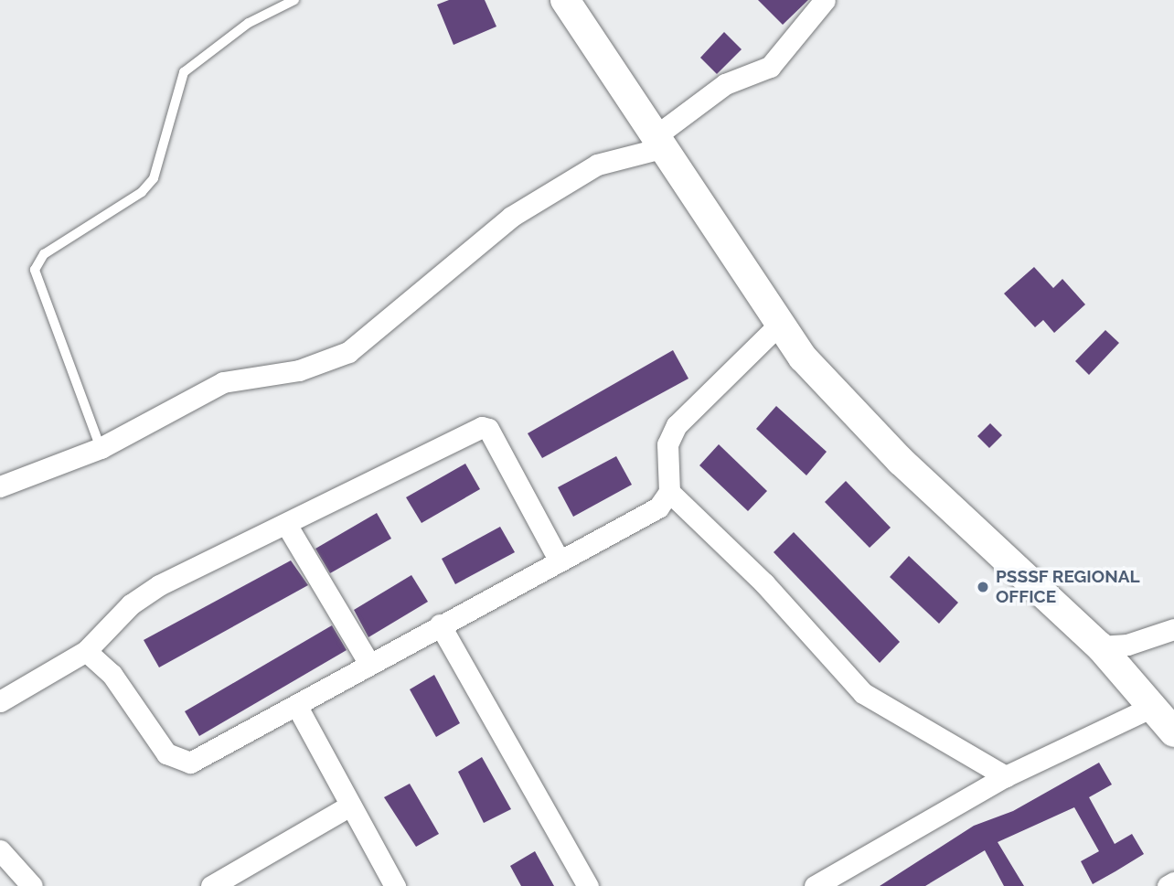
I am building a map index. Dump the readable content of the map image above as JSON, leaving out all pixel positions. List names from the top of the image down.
{
  "places": ["PSSSF REGIONAL OFFICE"]
}
